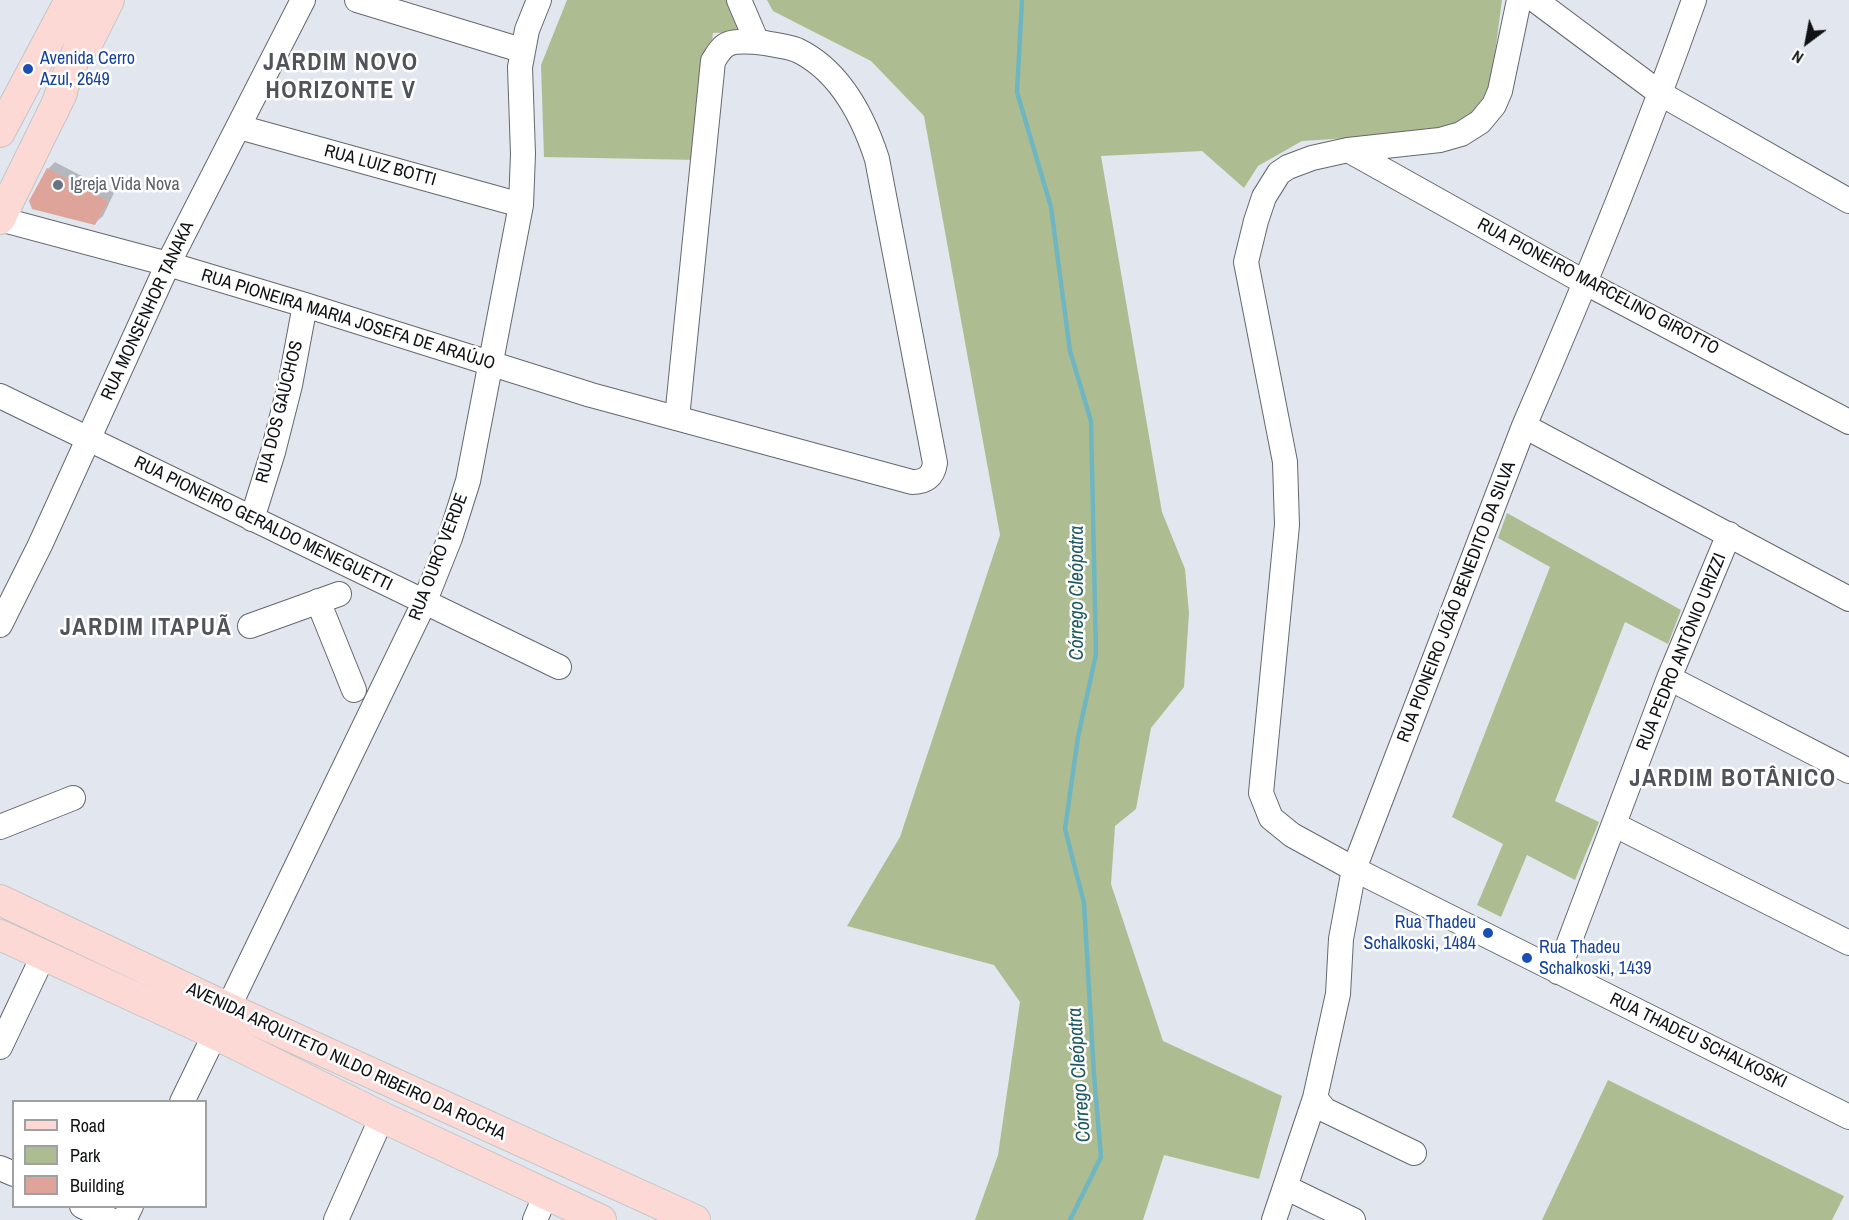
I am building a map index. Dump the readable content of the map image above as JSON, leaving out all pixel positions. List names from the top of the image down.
{
  "streets": {
    "main road": ["AVENIDA ARQUITETO NILDO RIBEIRO DA ROCHA"],
    "street": [
      "RUA LUIZ BOTTI",
      "RUA PIONEIRO MARCELINO GIROTTO",
      "RUA MONSENHOR TANAKA",
      "RUA PIONEIRA MARIA JOSEFA DE ARAÚJO",
      "RUA DOS GAÚCHOS",
      "RUA PIONEIRO GERALDO MENEGUETTI",
      "RUA OURO VERDE",
      "RUA PIONEIRO JOÃO BENEDITO DA SILVA",
      "RUA PEDRO ANTÔNIO URIZZI",
      "RUA THADEU SCHALKOSKI"
    ]
  },
  "crossings": [
    ["RUA LUIZ BOTTI", "RUA MONSENHOR TANAKA"],
    ["RUA LUIZ BOTTI", "RUA OURO VERDE"],
    ["RUA PIONEIRO MARCELINO GIROTTO", "RUA PIONEIRO JOÃO BENEDITO DA SILVA"],
    ["RUA PIONEIRO MARCELINO GIROTTO", "RUA THADEU SCHALKOSKI"],
    ["RUA MONSENHOR TANAKA", "RUA PIONEIRA MARIA JOSEFA DE ARAÚJO"],
    ["RUA MONSENHOR TANAKA", "RUA PIONEIRO GERALDO MENEGUETTI"],
    ["RUA PIONEIRA MARIA JOSEFA DE ARAÚJO", "RUA DOS GAÚCHOS"],
    ["RUA PIONEIRA MARIA JOSEFA DE ARAÚJO", "RUA OURO VERDE"],
    ["RUA DOS GAÚCHOS", "RUA PIONEIRO GERALDO MENEGUETTI"],
    ["RUA PIONEIRO GERALDO MENEGUETTI", "RUA OURO VERDE"],
    ["RUA OURO VERDE", "AVENIDA ARQUITETO NILDO RIBEIRO DA ROCHA"],
    ["RUA PIONEIRO JOÃO BENEDITO DA SILVA", "RUA THADEU SCHALKOSKI"],
    ["RUA PEDRO ANTÔNIO URIZZI", "RUA THADEU SCHALKOSKI"]
  ],
  "districts": ["JARDIM NOVO HORIZONTE V", "JARDIM ITAPUÃ", "JARDIM BOTÂNICO"],
  "water": ["Córrego Cleópatra"],
  "places": [
    "Avenida Cerro Azul, 2649",
    "Igreja Vida Nova",
    "Rua Thadeu Schalkoski, 1484",
    "Rua Thadeu Schalkoski, 1439"
  ],
  "legend": ["Road", "Park", "Building"],
  "north": "bottom left"
}
